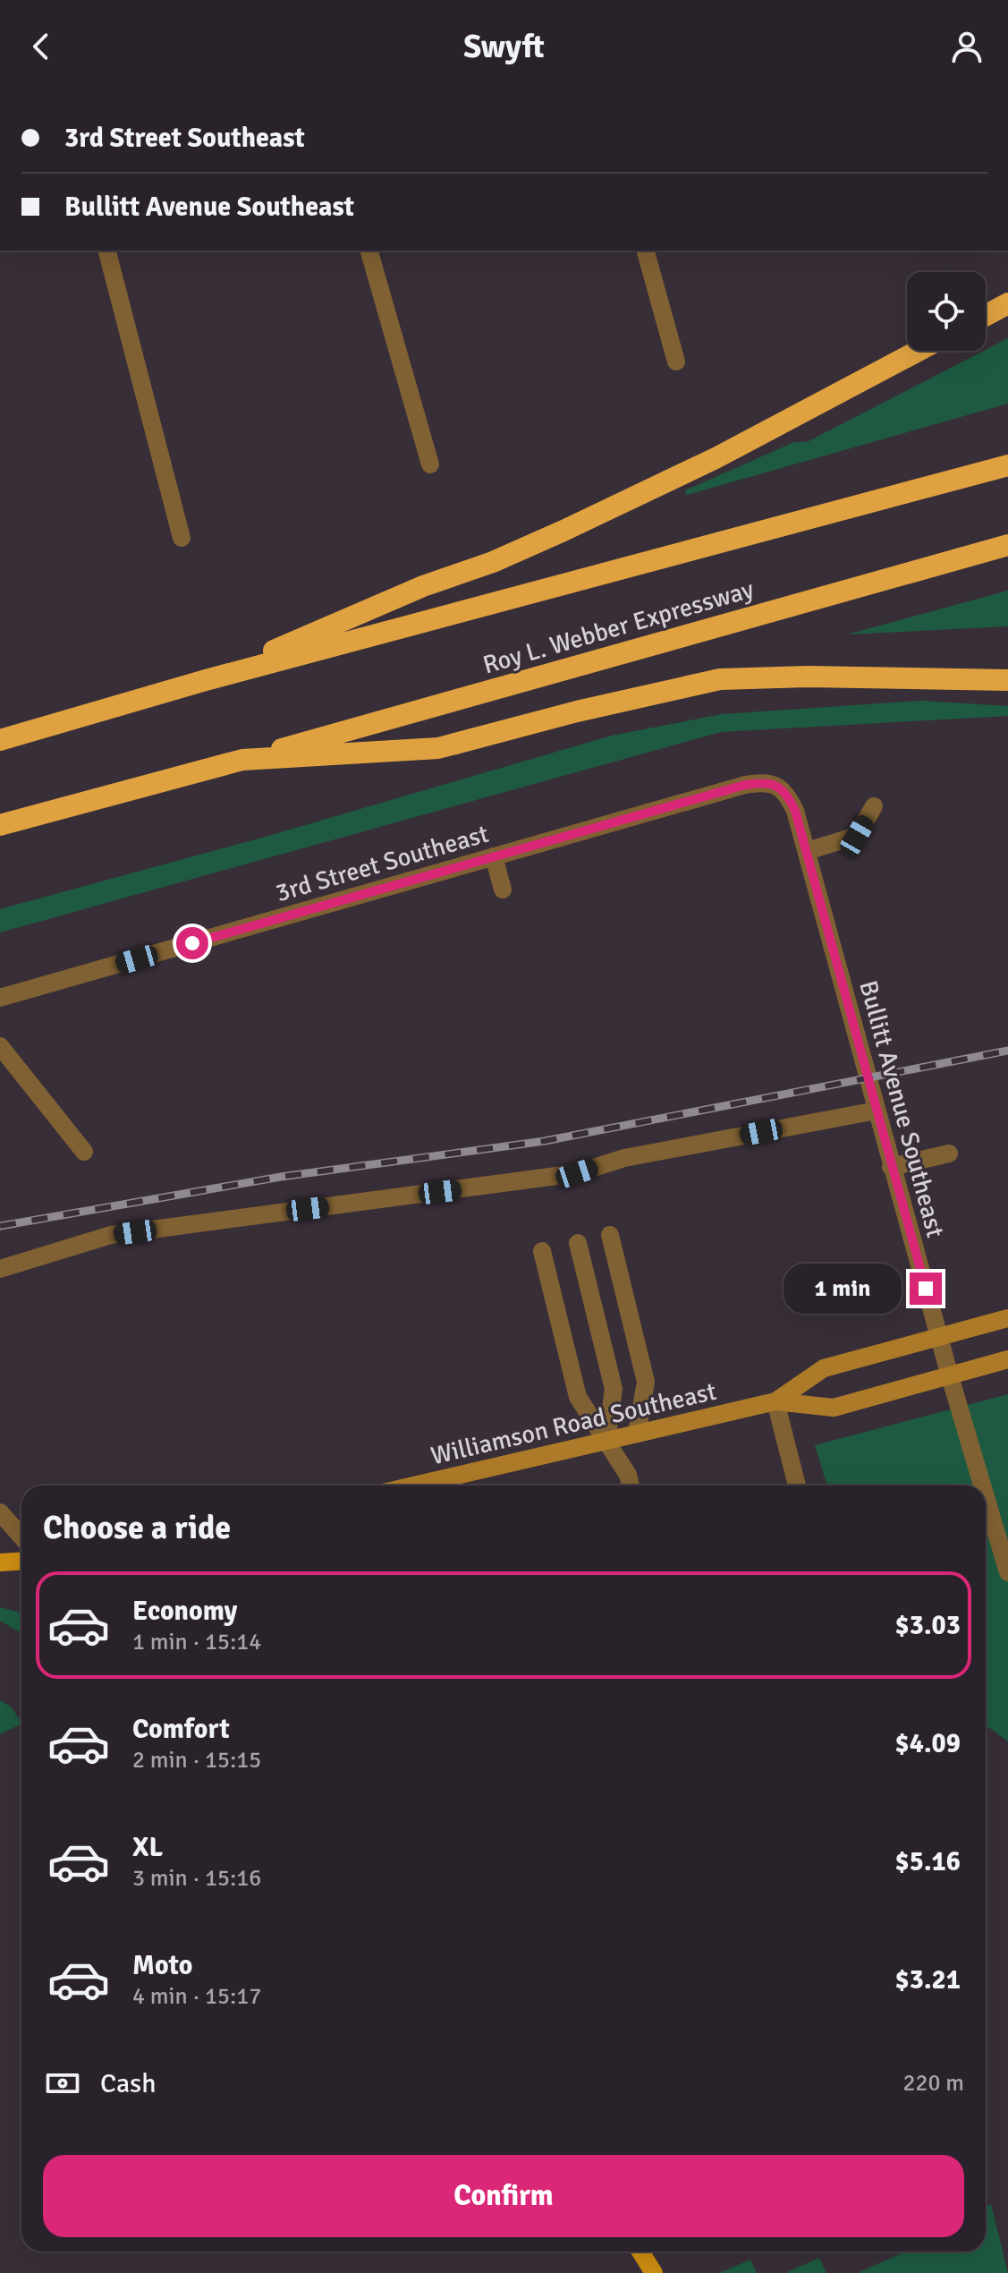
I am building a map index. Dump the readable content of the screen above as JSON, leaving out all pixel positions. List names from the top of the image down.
{
  "streets": {
    "highway": ["Roy L. Webber Expressway"],
    "main road": ["Williamson Road Southeast"],
    "street": ["3rd Street Southeast", "Bullitt Avenue Southeast"]
  },
  "crossings": [
    ["3rd Street Southeast", "Bullitt Avenue Southeast"],
    ["Bullitt Avenue Southeast", "Williamson Road Southeast"]
  ],
  "page": {
    "header": "Swyft",
    "banner": ["3rd Street Southeast", "Bullitt Avenue Southeast"],
    "bubble": "1 min",
    "heading": "Choose a ride",
    "list": [
      {
        "name": "Economy",
        "note": "1 min · 15:14",
        "value": "$3.03"
      },
      {
        "name": "Comfort",
        "note": "2 min · 15:15",
        "value": "$4.09"
      },
      {
        "name": "XL",
        "note": "3 min · 15:16",
        "value": "$5.16"
      },
      {
        "name": "Moto",
        "note": "4 min · 15:17",
        "value": "$3.21"
      }
    ],
    "pay": ["Cash", "220 m"],
    "buttons": "Confirm"
  }
}
